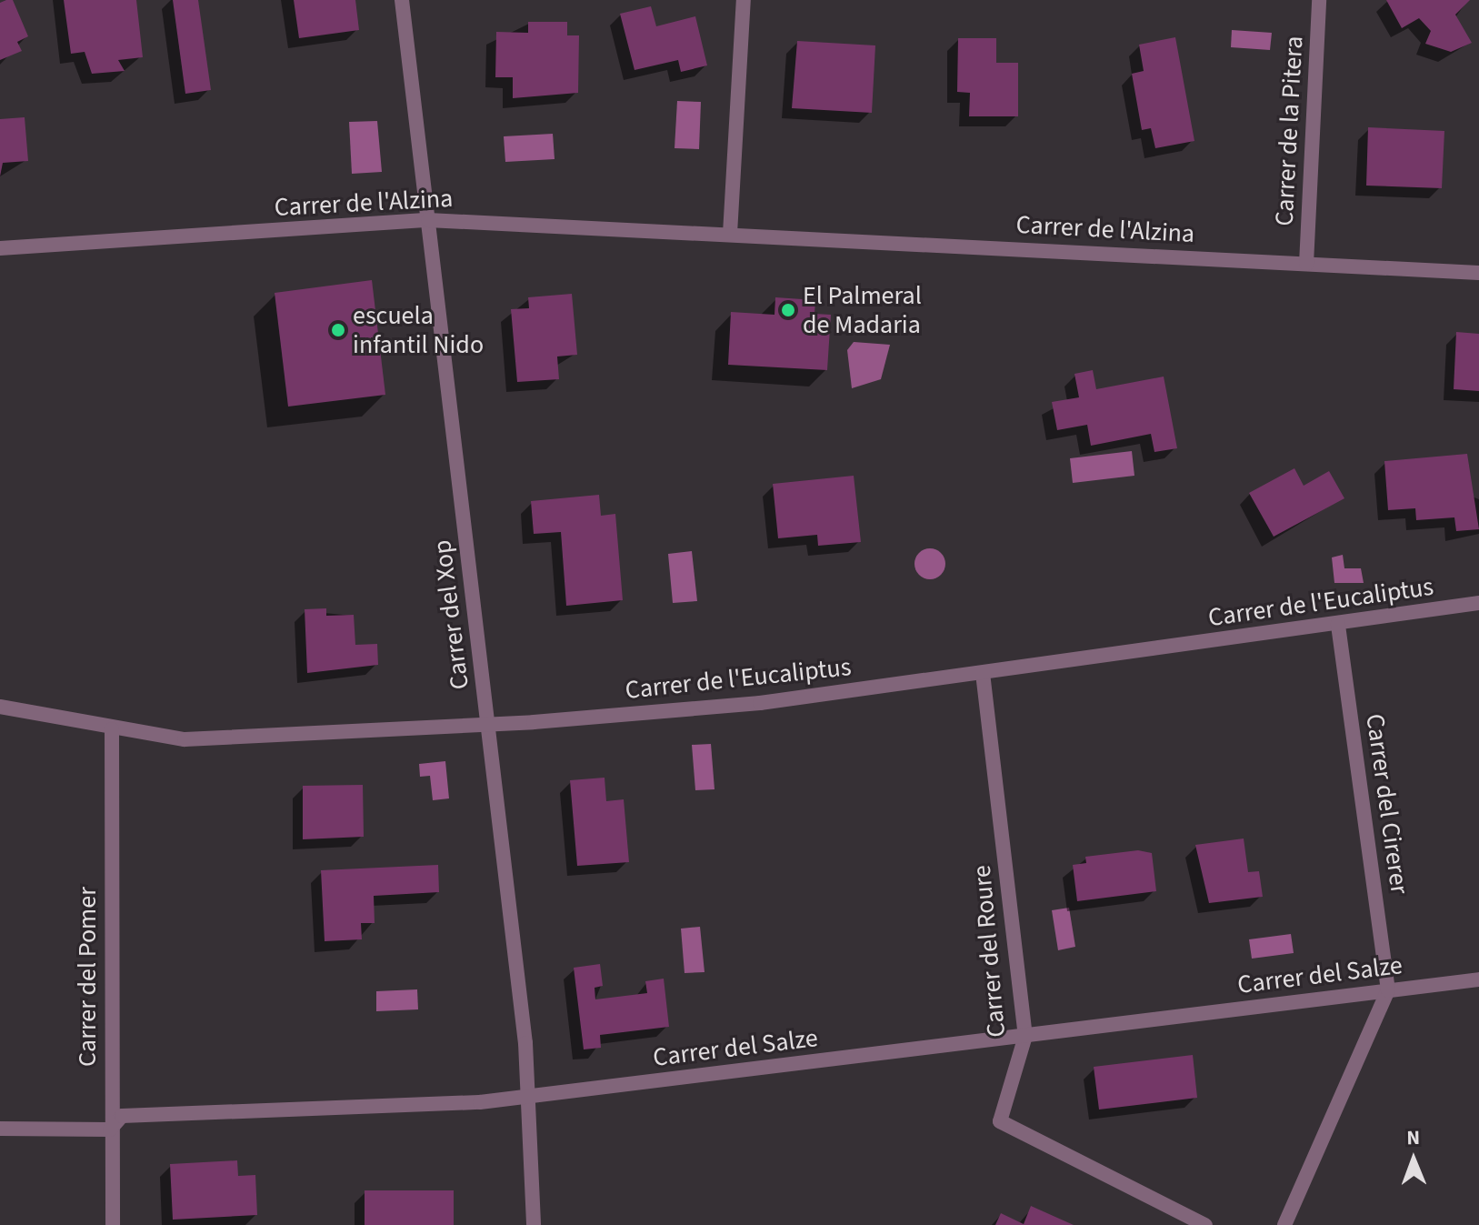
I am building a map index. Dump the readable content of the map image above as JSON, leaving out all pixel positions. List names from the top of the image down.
{
  "streets": {
    "street": [
      "Carrer de la Pitera",
      "Carrer de l'Alzina",
      "Carrer de l'Eucaliptus",
      "Carrer del Xop",
      "Carrer del Cirerer",
      "Carrer del Roure",
      "Carrer del Salze",
      "Carrer del Pomer"
    ]
  },
  "crossings": [
    ["Carrer de la Pitera", "Carrer de l'Alzina"],
    ["Carrer de l'Alzina", "Carrer del Xop"],
    ["Carrer de l'Eucaliptus", "Carrer del Xop"],
    ["Carrer de l'Eucaliptus", "Carrer del Cirerer"],
    ["Carrer de l'Eucaliptus", "Carrer del Roure"],
    ["Carrer de l'Eucaliptus", "Carrer del Pomer"],
    ["Carrer del Xop", "Carrer del Salze"],
    ["Carrer del Cirerer", "Carrer del Salze"],
    ["Carrer del Roure", "Carrer del Salze"],
    ["Carrer del Salze", "Carrer del Pomer"]
  ],
  "places": ["El Palmeral de Madaria", "escuela infantil Nido"],
  "north": "top"
}
